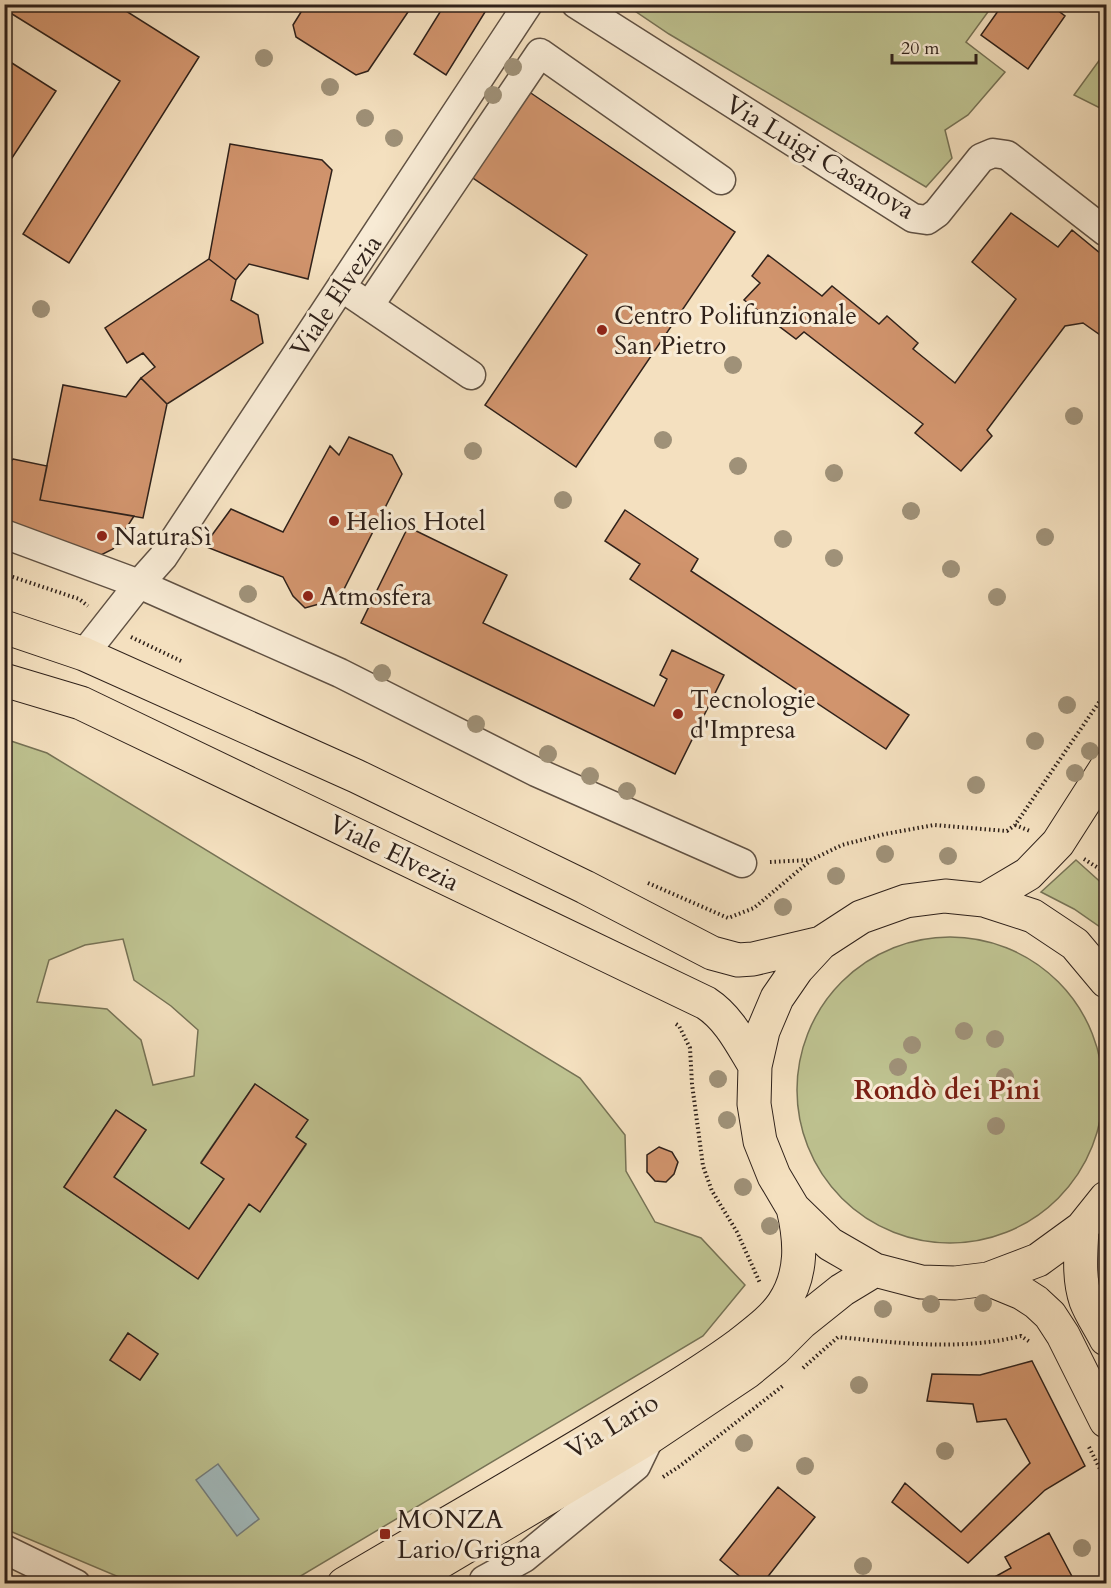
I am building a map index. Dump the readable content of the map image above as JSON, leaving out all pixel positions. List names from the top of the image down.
{
  "streets": {
    "main road": ["Viale Elvezia", "Via Lario"],
    "street": ["Via Luigi Casanova"]
  },
  "districts": ["Rondò dei Pini"],
  "places": {
    "other": [
      "Centro Polifunzionale San Pietro",
      "Helios Hotel",
      "NaturaSì",
      "Atmosfera",
      "Tecnologie d'Impresa"
    ],
    "transit": ["MONZA Lario/Grigna"]
  },
  "scale_bar": "20 m"
}
